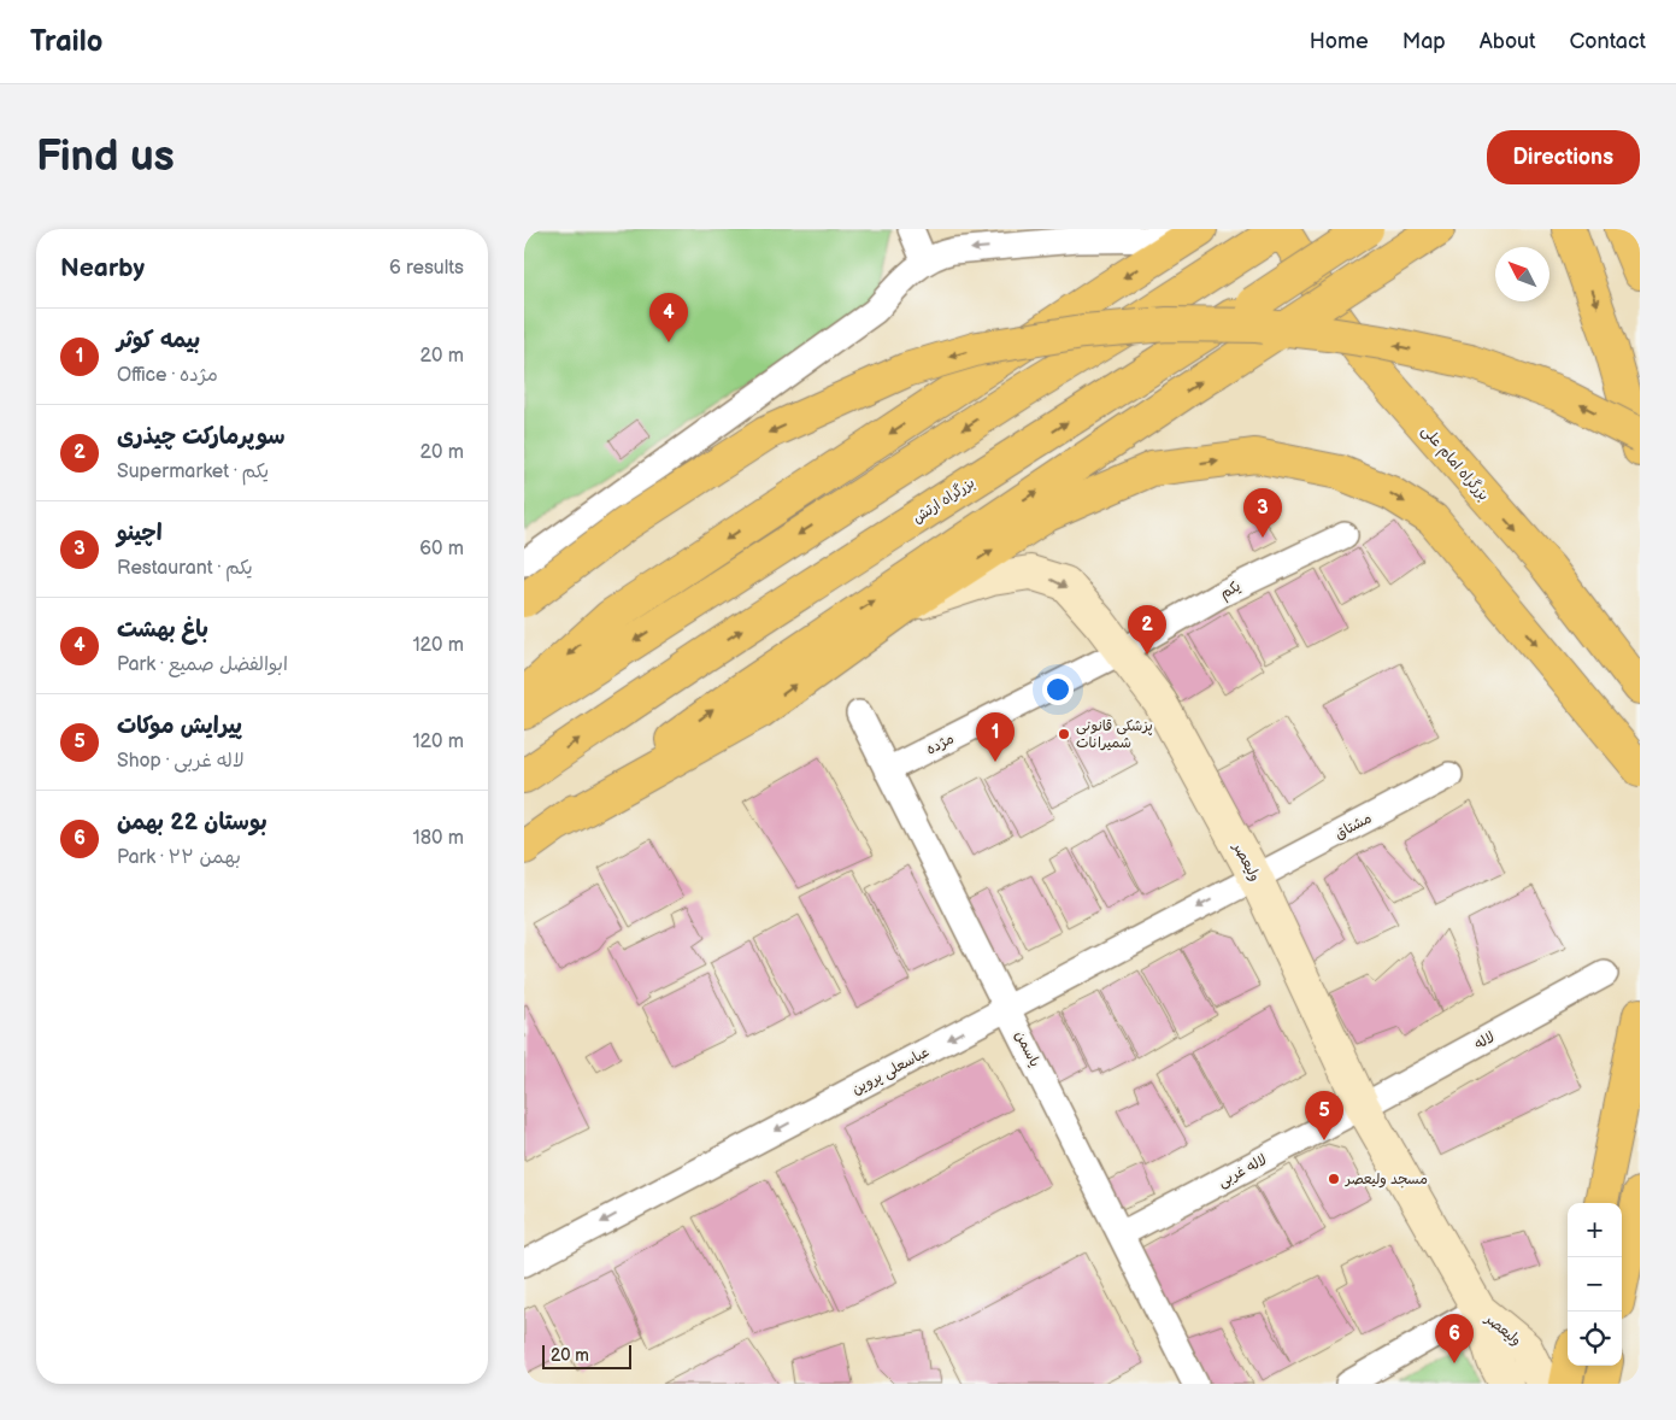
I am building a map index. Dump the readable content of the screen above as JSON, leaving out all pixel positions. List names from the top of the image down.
{
  "streets": {
    "highway": ["بزرگراه امام علی", "بزرگراه ارتش"],
    "main road": ["ولیعصر"],
    "street": [
      "یکم",
      "مژده",
      "مشتاق",
      "لاله",
      "یاسمن",
      "عباسعلی پروین",
      "لاله غربی"
    ]
  },
  "crossings": [
    ["یکم", "مژده"],
    ["یکم", "ولیعصر"],
    ["مژده", "ولیعصر"],
    ["مژده", "یاسمن"],
    ["مشتاق", "ولیعصر"],
    ["مشتاق", "عباسعلی پروین"],
    ["ولیعصر", "لاله"],
    ["ولیعصر", "عباسعلی پروین"],
    ["ولیعصر", "لاله غربی"],
    ["لاله", "لاله غربی"],
    ["یاسمن", "عباسعلی پروین"],
    ["یاسمن", "لاله غربی"]
  ],
  "one_way": ["عباسعلی پروین"],
  "places": ["پزشکی قانونی شمیرانات", "مسجد ولیعصر"],
  "scale_bar": "20 m",
  "north": "top left",
  "page": {
    "header": "Trailo",
    "nav": [
      "Home",
      "Map",
      "About",
      "Contact"
    ],
    "buttons": "Directions",
    "title": "Find us",
    "heading": ["Nearby", "6 results"],
    "pins": [
      "4",
      "3",
      "2",
      "1",
      "5",
      "6"
    ],
    "list": [
      {
        "mark": "1",
        "name": "بیمه کوثر",
        "note": "Office · مژده",
        "value": "20 m"
      },
      {
        "mark": "2",
        "name": "سوپرمارکت چیذری",
        "note": "Supermarket · یکم",
        "value": "20 m"
      },
      {
        "mark": "3",
        "name": "اچینو",
        "note": "Restaurant · یکم",
        "value": "60 m"
      },
      {
        "mark": "4",
        "name": "باغ بهشت",
        "note": "Park · ابوالفضل صمیع",
        "value": "120 m"
      },
      {
        "mark": "5",
        "name": "پیرایش موکات",
        "note": "Shop · لاله غربی",
        "value": "120 m"
      },
      {
        "mark": "6",
        "name": "بوستان 22 بهمن",
        "note": "Park · ۲۲ بهمن",
        "value": "180 m"
      }
    ],
    "map_buttons": ["+", "−"],
    "scale": "20 m"
  }
}
